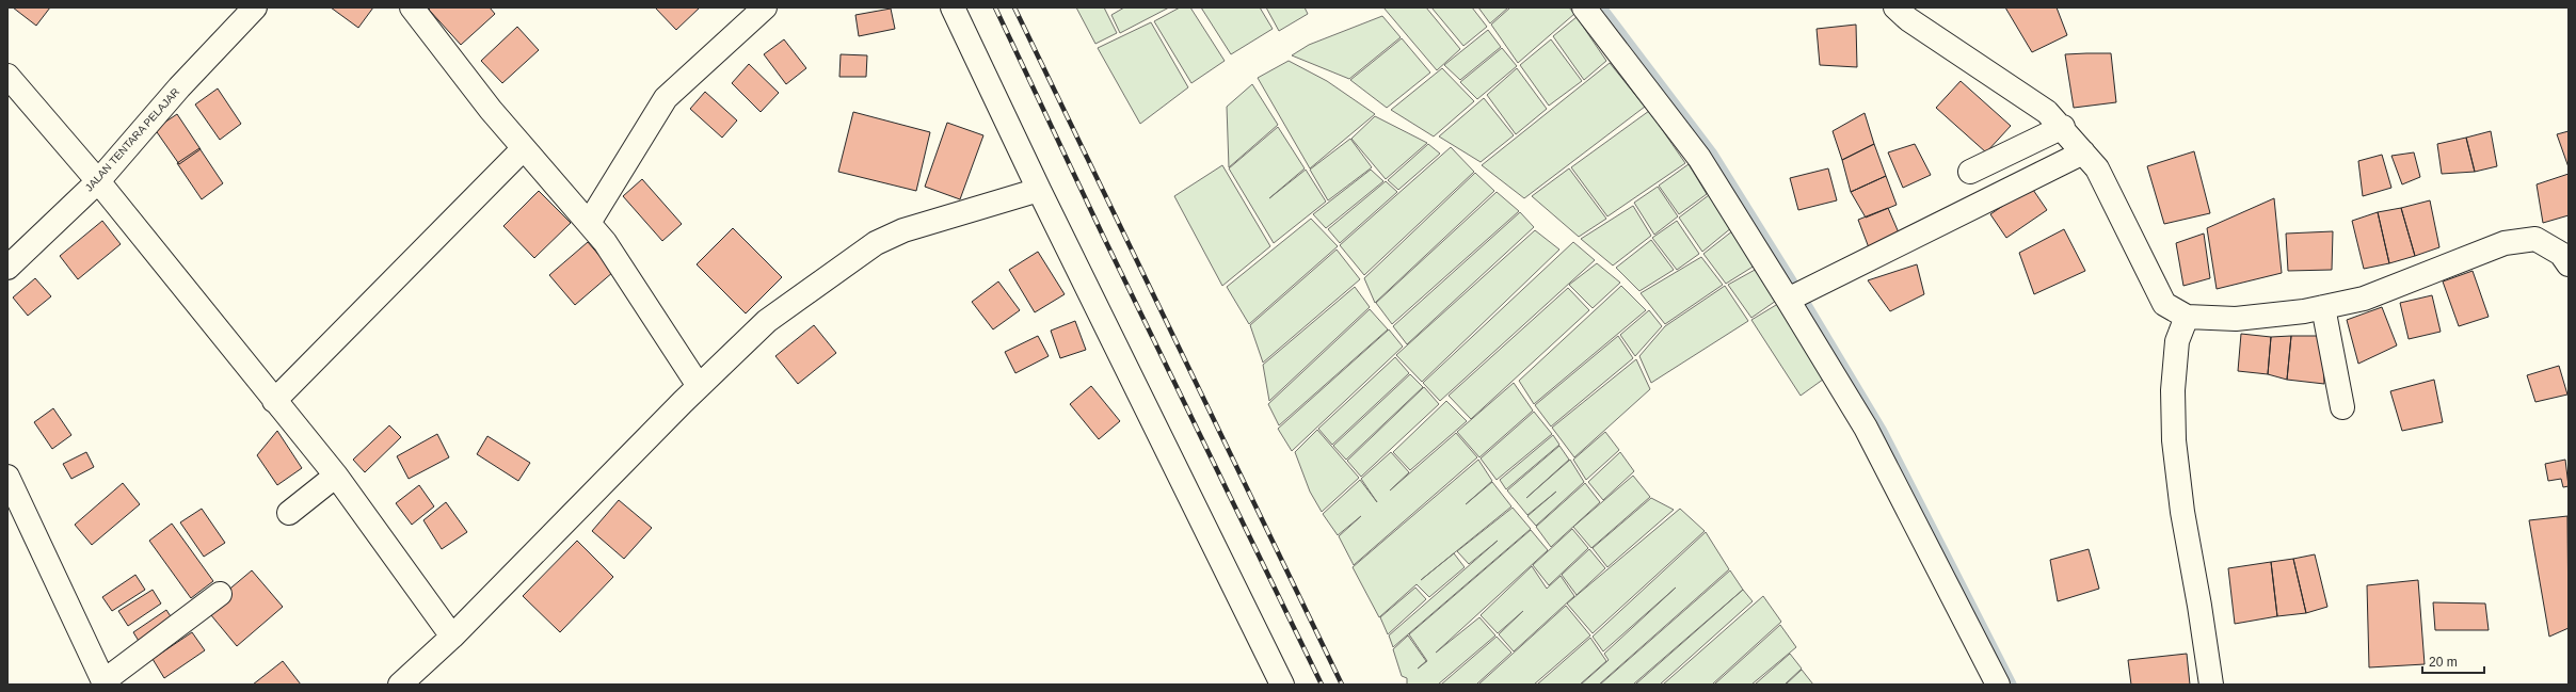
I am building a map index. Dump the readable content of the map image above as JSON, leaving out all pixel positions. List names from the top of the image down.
{
  "streets": {
    "street": ["JALAN TENTARA PELAJAR"]
  },
  "scale_bar": "20 m"
}
